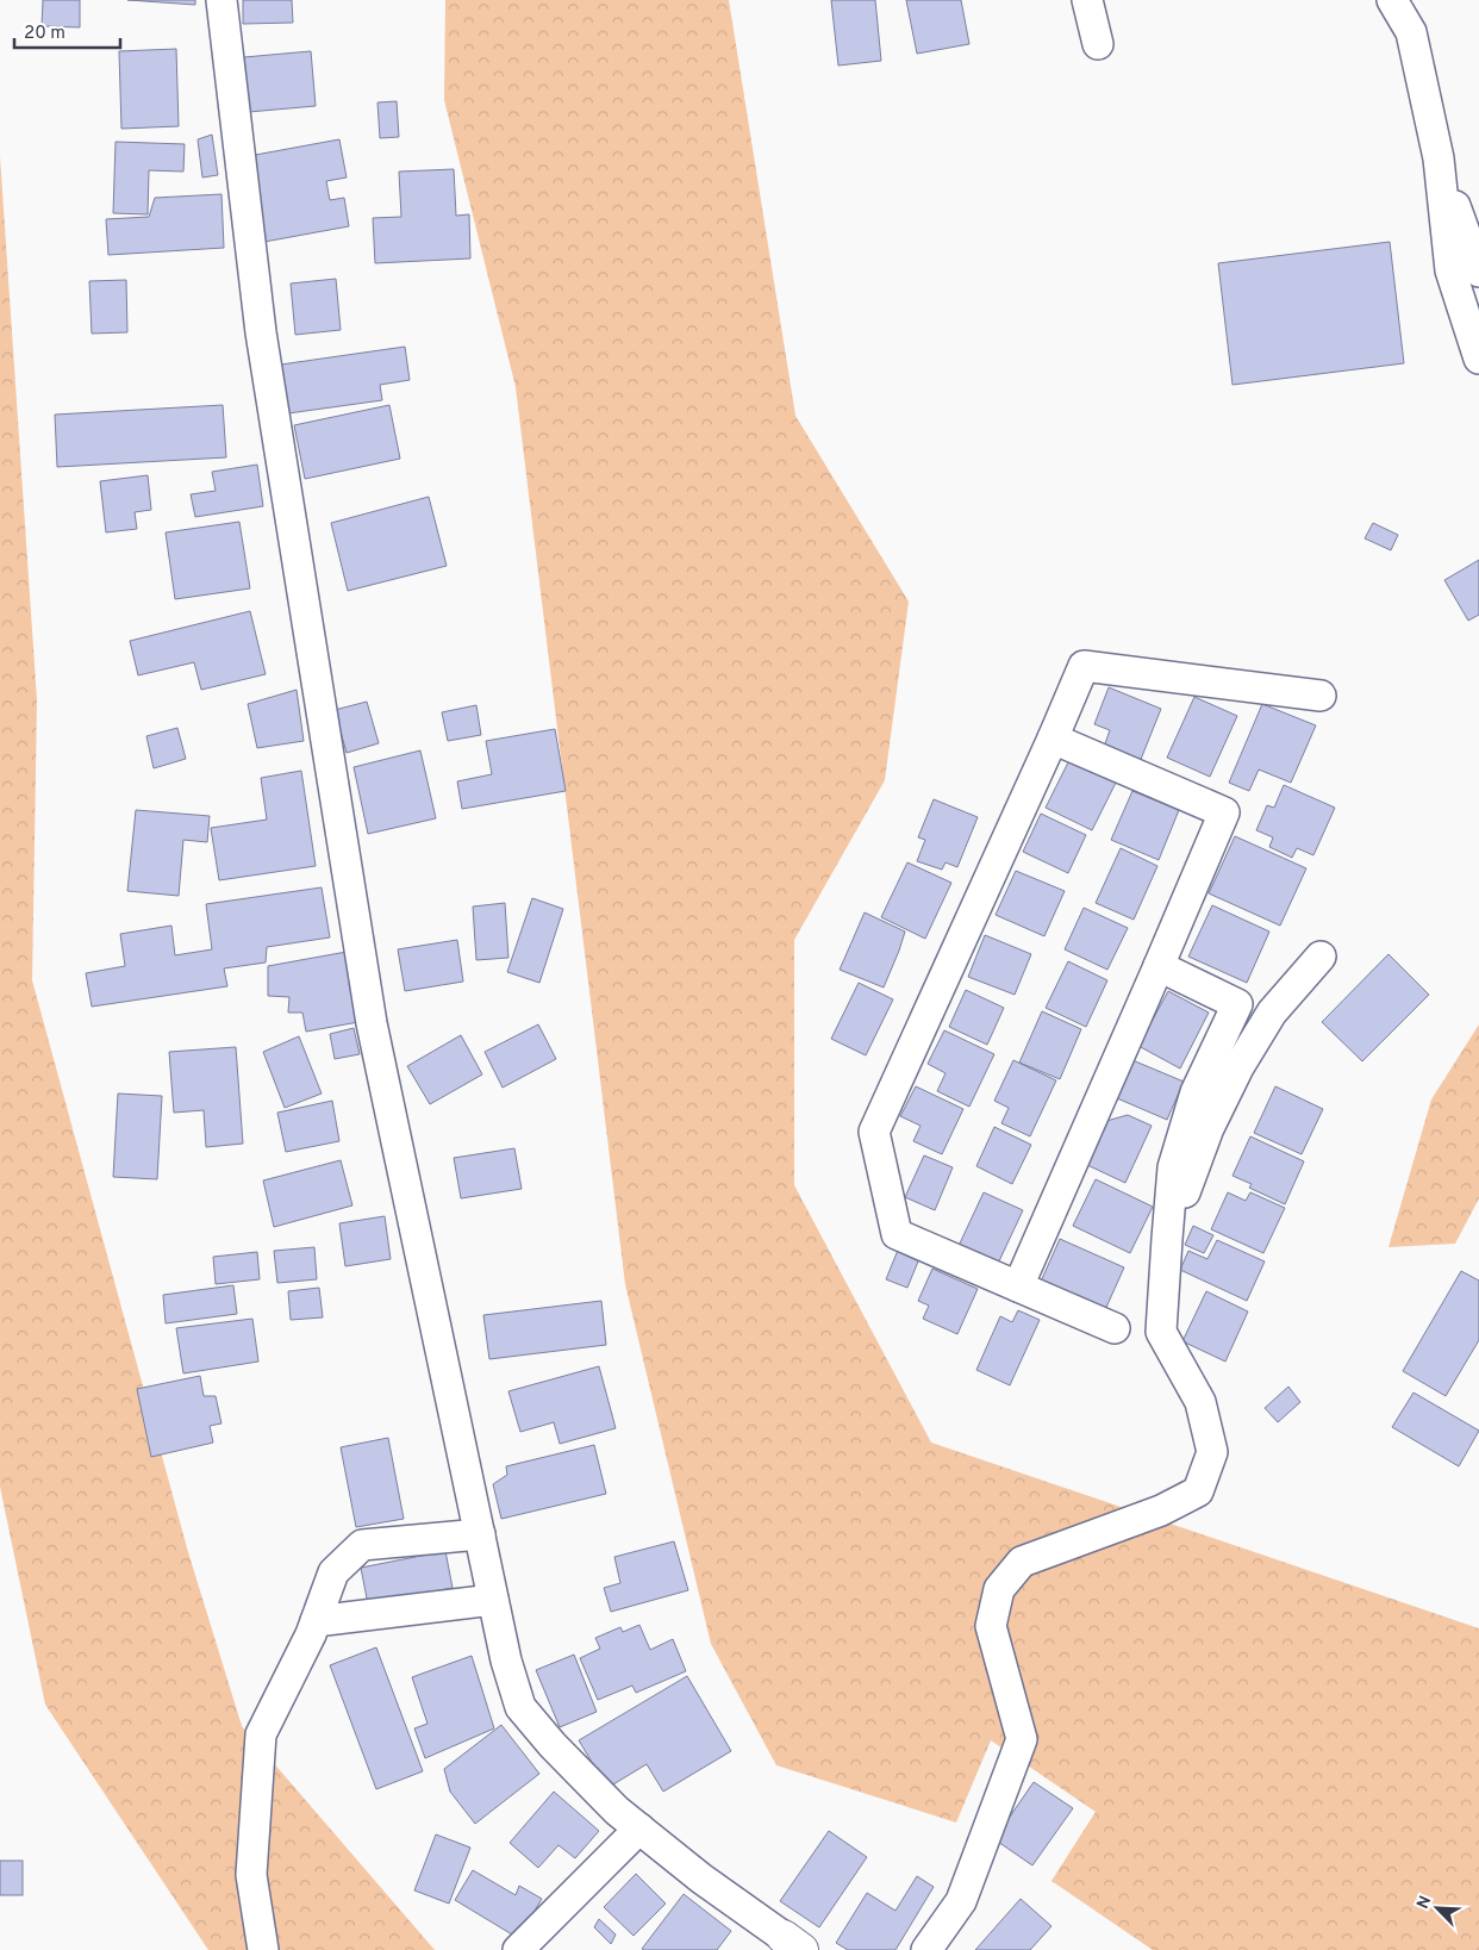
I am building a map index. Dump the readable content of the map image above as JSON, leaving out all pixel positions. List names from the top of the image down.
{
  "scale_bar": "20 m",
  "north": "top left"
}
